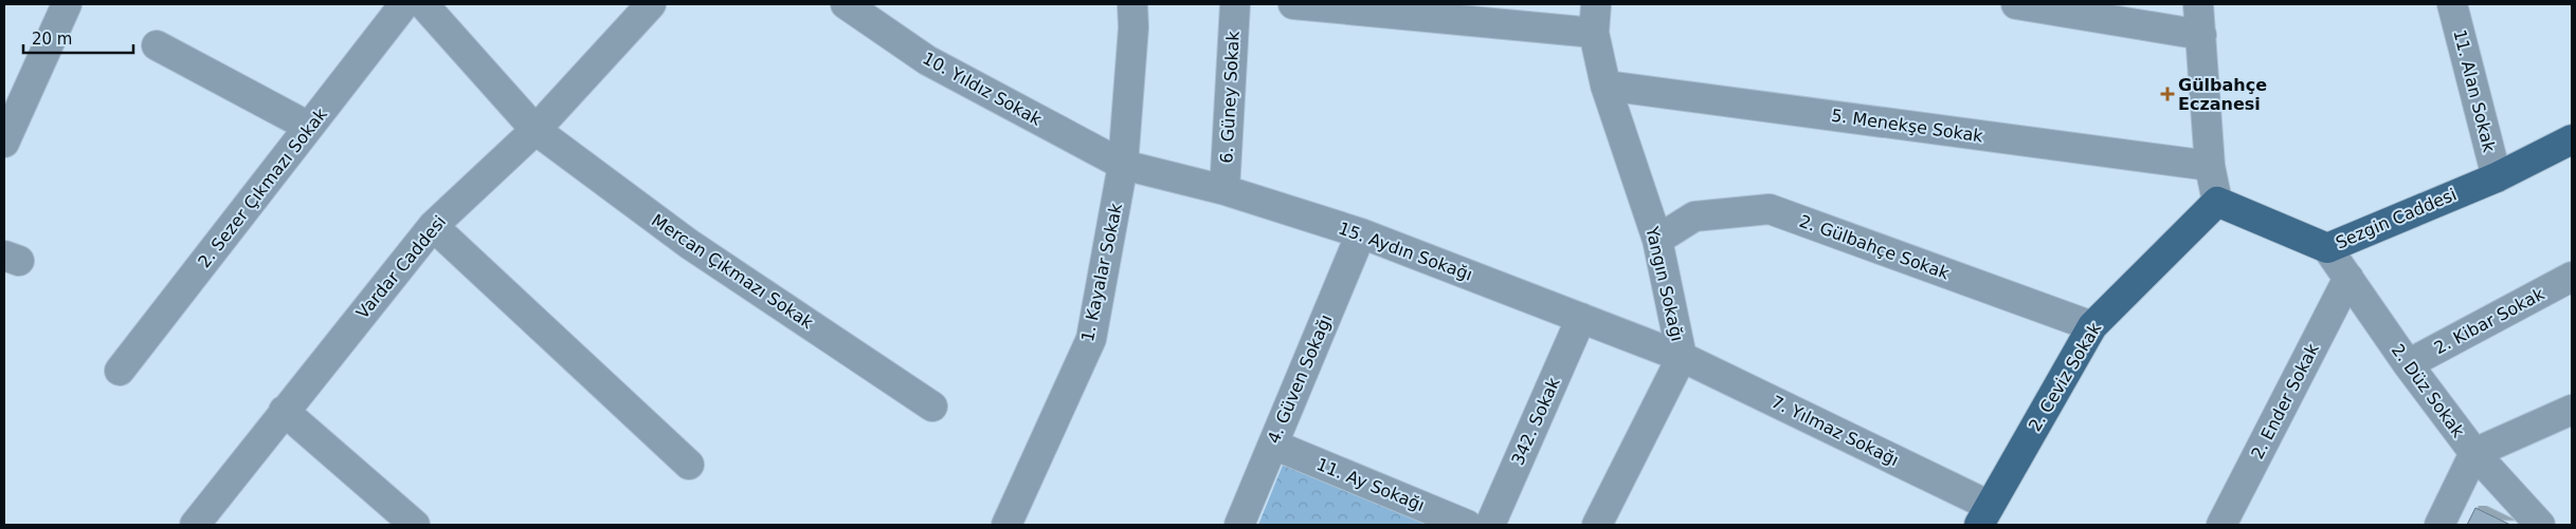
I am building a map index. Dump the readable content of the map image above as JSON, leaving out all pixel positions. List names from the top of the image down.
{
  "streets": {
    "main road": ["Sezgin Caddesi", "2. Ceviz Sokak"],
    "street": [
      "10. Yıldız Sokak",
      "11. Alan Sokak",
      "6. Güney Sokak",
      "5. Menekşe Sokak",
      "2. Sezer Çıkmazı Sokak",
      "2. Gülbahçe Sokak",
      "15. Aydın Sokağı",
      "Vardar Caddesi",
      "Mercan Çıkmazı Sokak",
      "1. Kayalar Sokak",
      "Yangın Sokağı",
      "2. Kibar Sokak",
      "4. Güven Sokağı",
      "2. Düz Sokak",
      "2. Ender Sokak",
      "342. Sokak",
      "7. Yılmaz Sokağı",
      "11. Ay Sokağı"
    ]
  },
  "crossings": [
    ["10. Yıldız Sokak", "15. Aydın Sokağı"],
    ["10. Yıldız Sokak", "1. Kayalar Sokak"],
    ["11. Alan Sokak", "Sezgin Caddesi"],
    ["6. Güney Sokak", "15. Aydın Sokağı"],
    ["5. Menekşe Sokak", "Yangın Sokağı"],
    ["Sezgin Caddesi", "2. Ceviz Sokak"],
    ["Sezgin Caddesi", "2. Düz Sokak"],
    ["2. Gülbahçe Sokak", "Yangın Sokağı"],
    ["2. Gülbahçe Sokak", "2. Ceviz Sokak"],
    ["15. Aydın Sokağı", "1. Kayalar Sokak"],
    ["15. Aydın Sokağı", "Yangın Sokağı"],
    ["15. Aydın Sokağı", "4. Güven Sokağı"],
    ["15. Aydın Sokağı", "342. Sokak"],
    ["15. Aydın Sokağı", "7. Yılmaz Sokağı"],
    ["Vardar Caddesi", "Mercan Çıkmazı Sokak"],
    ["Yangın Sokağı", "7. Yılmaz Sokağı"],
    ["2. Kibar Sokak", "2. Düz Sokak"],
    ["2. Ceviz Sokak", "7. Yılmaz Sokağı"],
    ["4. Güven Sokağı", "11. Ay Sokağı"],
    ["2. Düz Sokak", "2. Ender Sokak"]
  ],
  "places": {
    "health": ["Gülbahçe Eczanesi"]
  },
  "scale_bar": "20 m"
}
